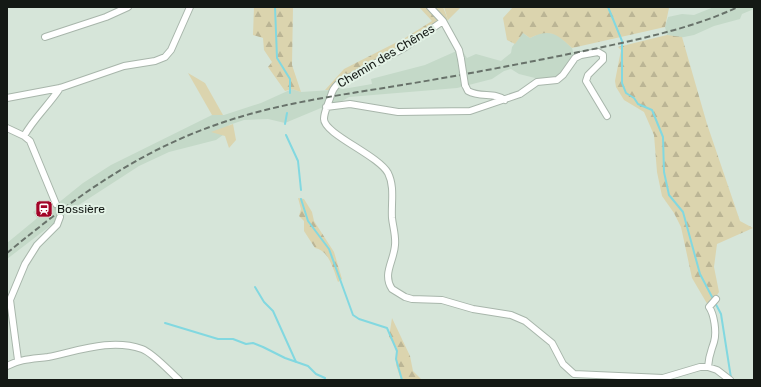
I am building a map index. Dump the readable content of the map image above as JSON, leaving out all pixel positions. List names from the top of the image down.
{
  "streets": {
    "street": ["Chemin des Chênes"]
  },
  "places": {
    "station": ["Bossière"]
  }
}
